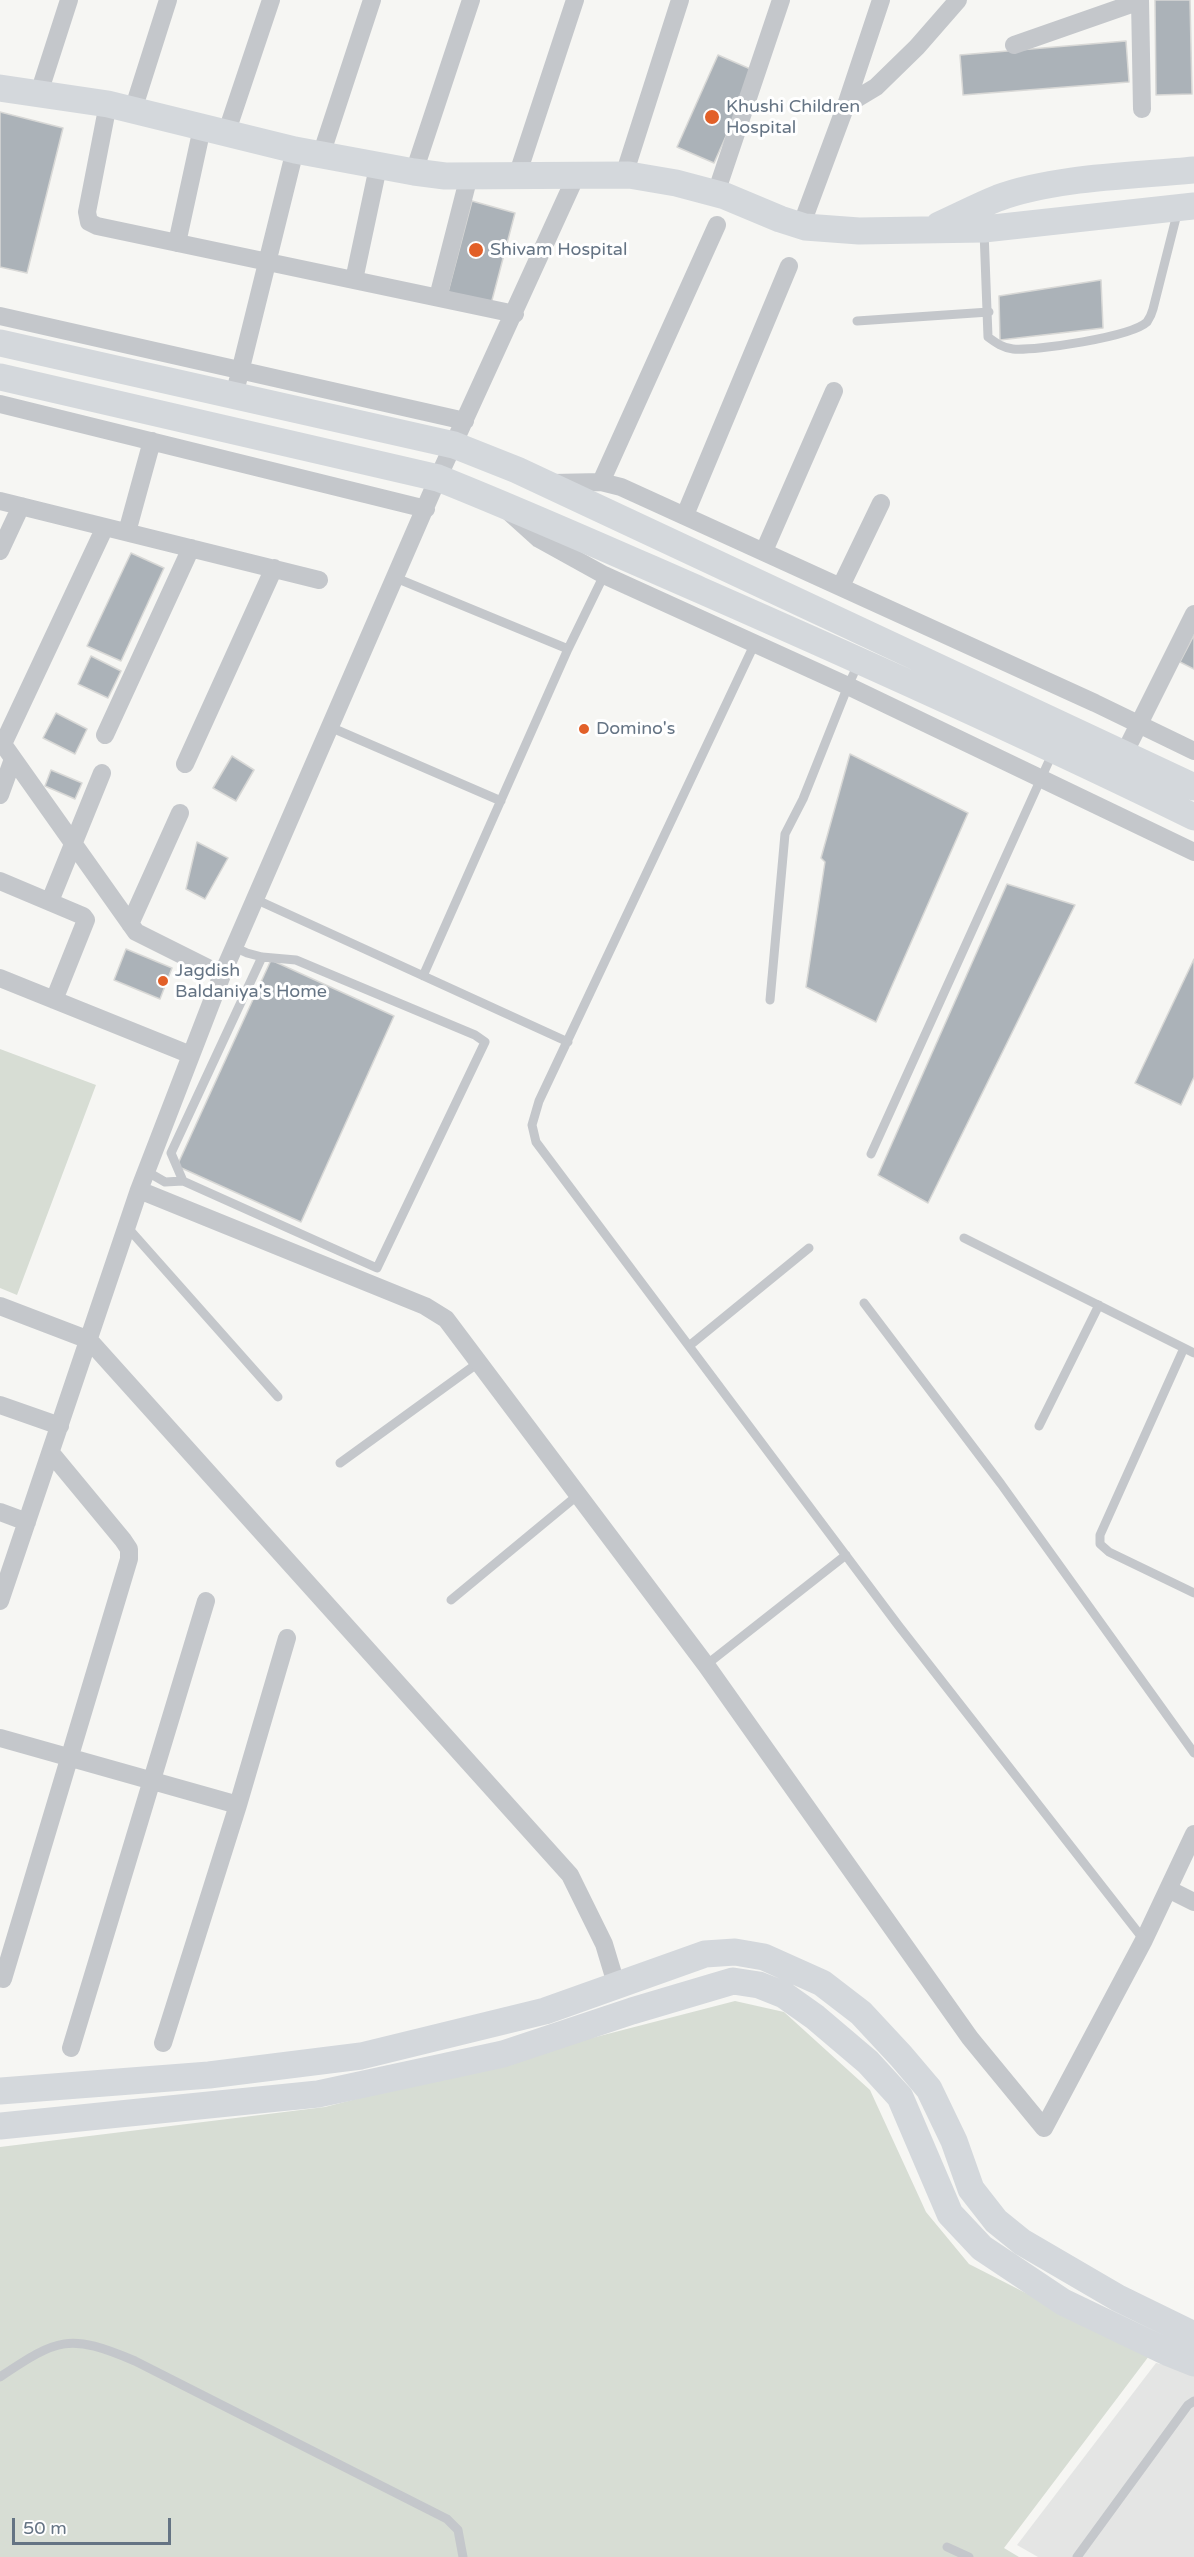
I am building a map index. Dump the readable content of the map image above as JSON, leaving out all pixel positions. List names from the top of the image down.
{
  "places": [
    "Khushi Children Hospital",
    "Shivam Hospital",
    "Domino's",
    "Jagdish Baldaniya's Home"
  ],
  "scale_bar": "50 m"
}
